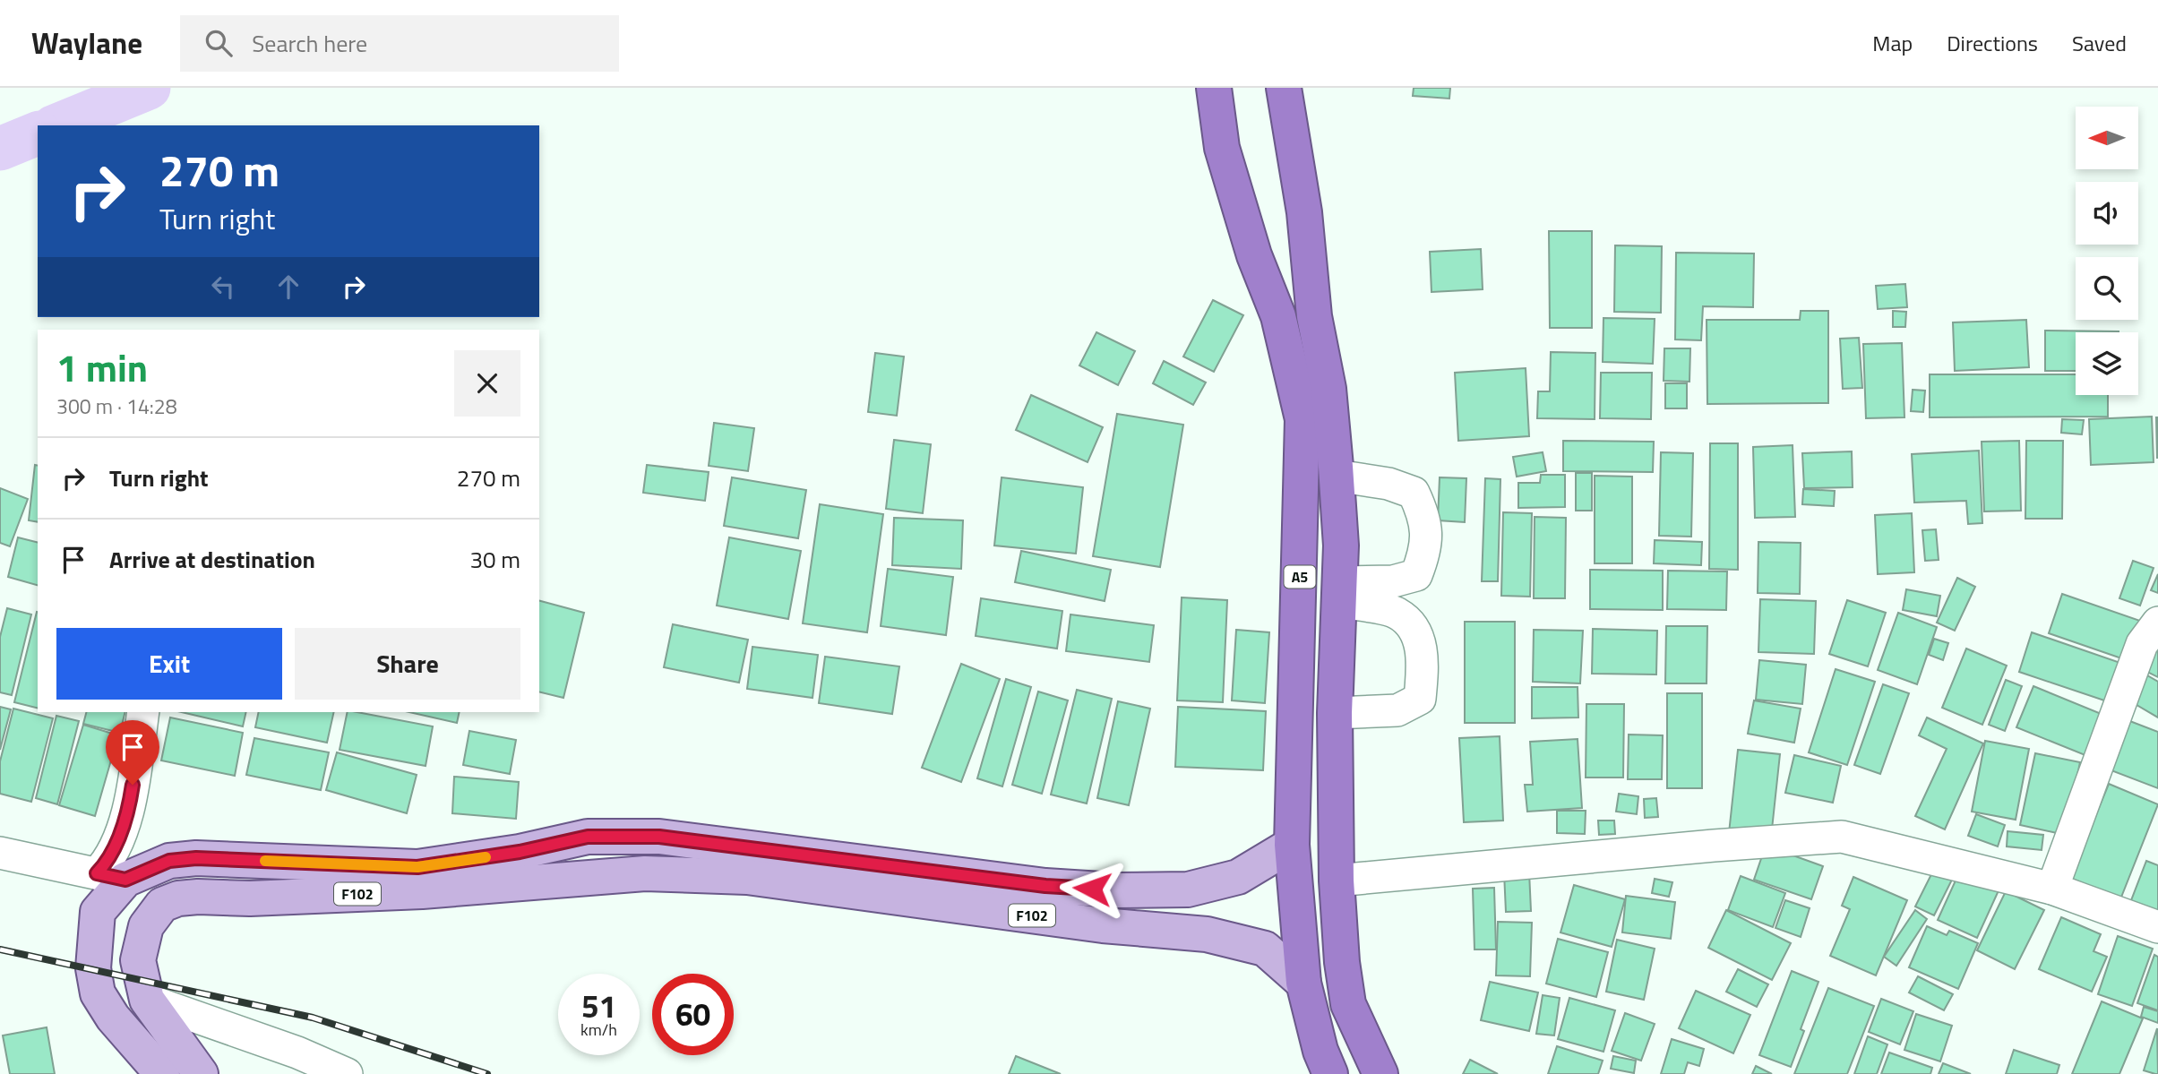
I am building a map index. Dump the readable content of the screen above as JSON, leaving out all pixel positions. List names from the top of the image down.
{
  "streets": {
    "highway": ["A5"],
    "main road": ["F102"]
  },
  "crossings": [
    ["A5", "F102"]
  ],
  "north": "left",
  "page": {
    "header": "Waylane",
    "search": "Search here",
    "nav": ["Map", "Directions", "Saved"],
    "turn": ["270 m", "Turn right"],
    "heading": ["1 min", "300 m · 14:28"],
    "list": [
      {
        "name": "Turn right",
        "value": "270 m"
      },
      {
        "name": "Arrive at destination",
        "value": "30 m"
      }
    ],
    "buttons": ["Exit", "Share"],
    "speed": "51 km/h",
    "limit": "60"
  }
}
